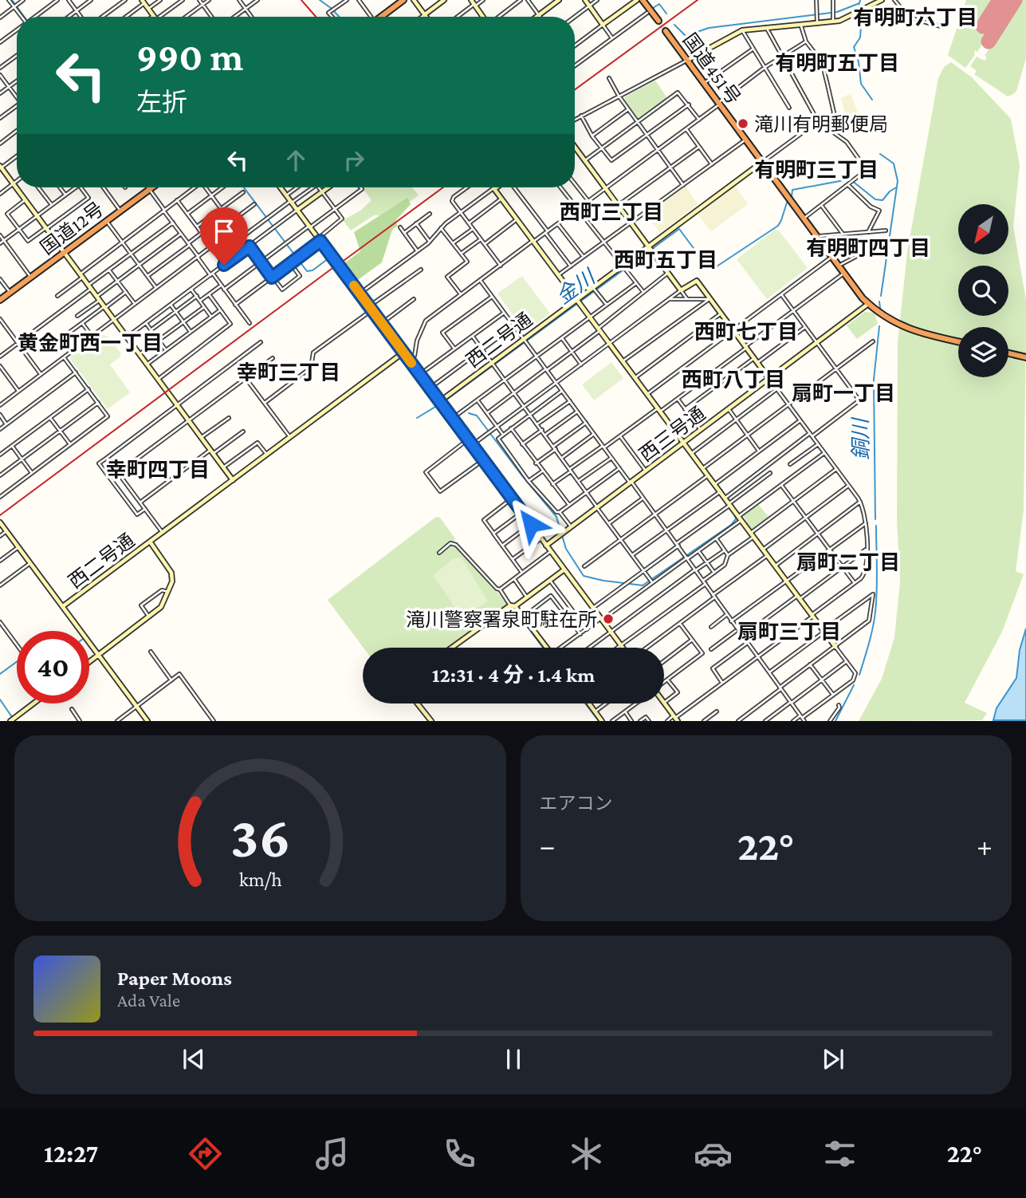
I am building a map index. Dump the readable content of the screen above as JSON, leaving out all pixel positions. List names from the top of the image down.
{
  "streets": {
    "highway": ["国道451号", "国道12号"],
    "street": ["西二号通", "西三号通"]
  },
  "crossings": [
    ["国道451号", "西二号通"],
    ["国道451号", "西三号通"]
  ],
  "districts": [
    "有明町六丁目",
    "有明町五丁目",
    "有明町三丁目",
    "西町三丁目",
    "有明町四丁目",
    "西町五丁目",
    "西町七丁目",
    "黄金町西一丁目",
    "幸町三丁目",
    "西町八丁目",
    "扇町一丁目",
    "幸町四丁目",
    "扇町二丁目",
    "扇町三丁目"
  ],
  "water": ["金川", "銅川"],
  "places": ["滝川有明郵便局", "滝川警察署泉町駐在所"],
  "north": "bottom left",
  "page": {
    "turn": ["990 m", "左折"],
    "limit": "40",
    "trip": "12:31 · 4 分 · 1.4 km",
    "tile": "エアコン",
    "heat": ["−", "22°", "+"],
    "song": ["Paper Moons", "Ada Vale"],
    "tabs": ["12:27", "22°"],
    "gauge": ["36", "km/h"]
  }
}
